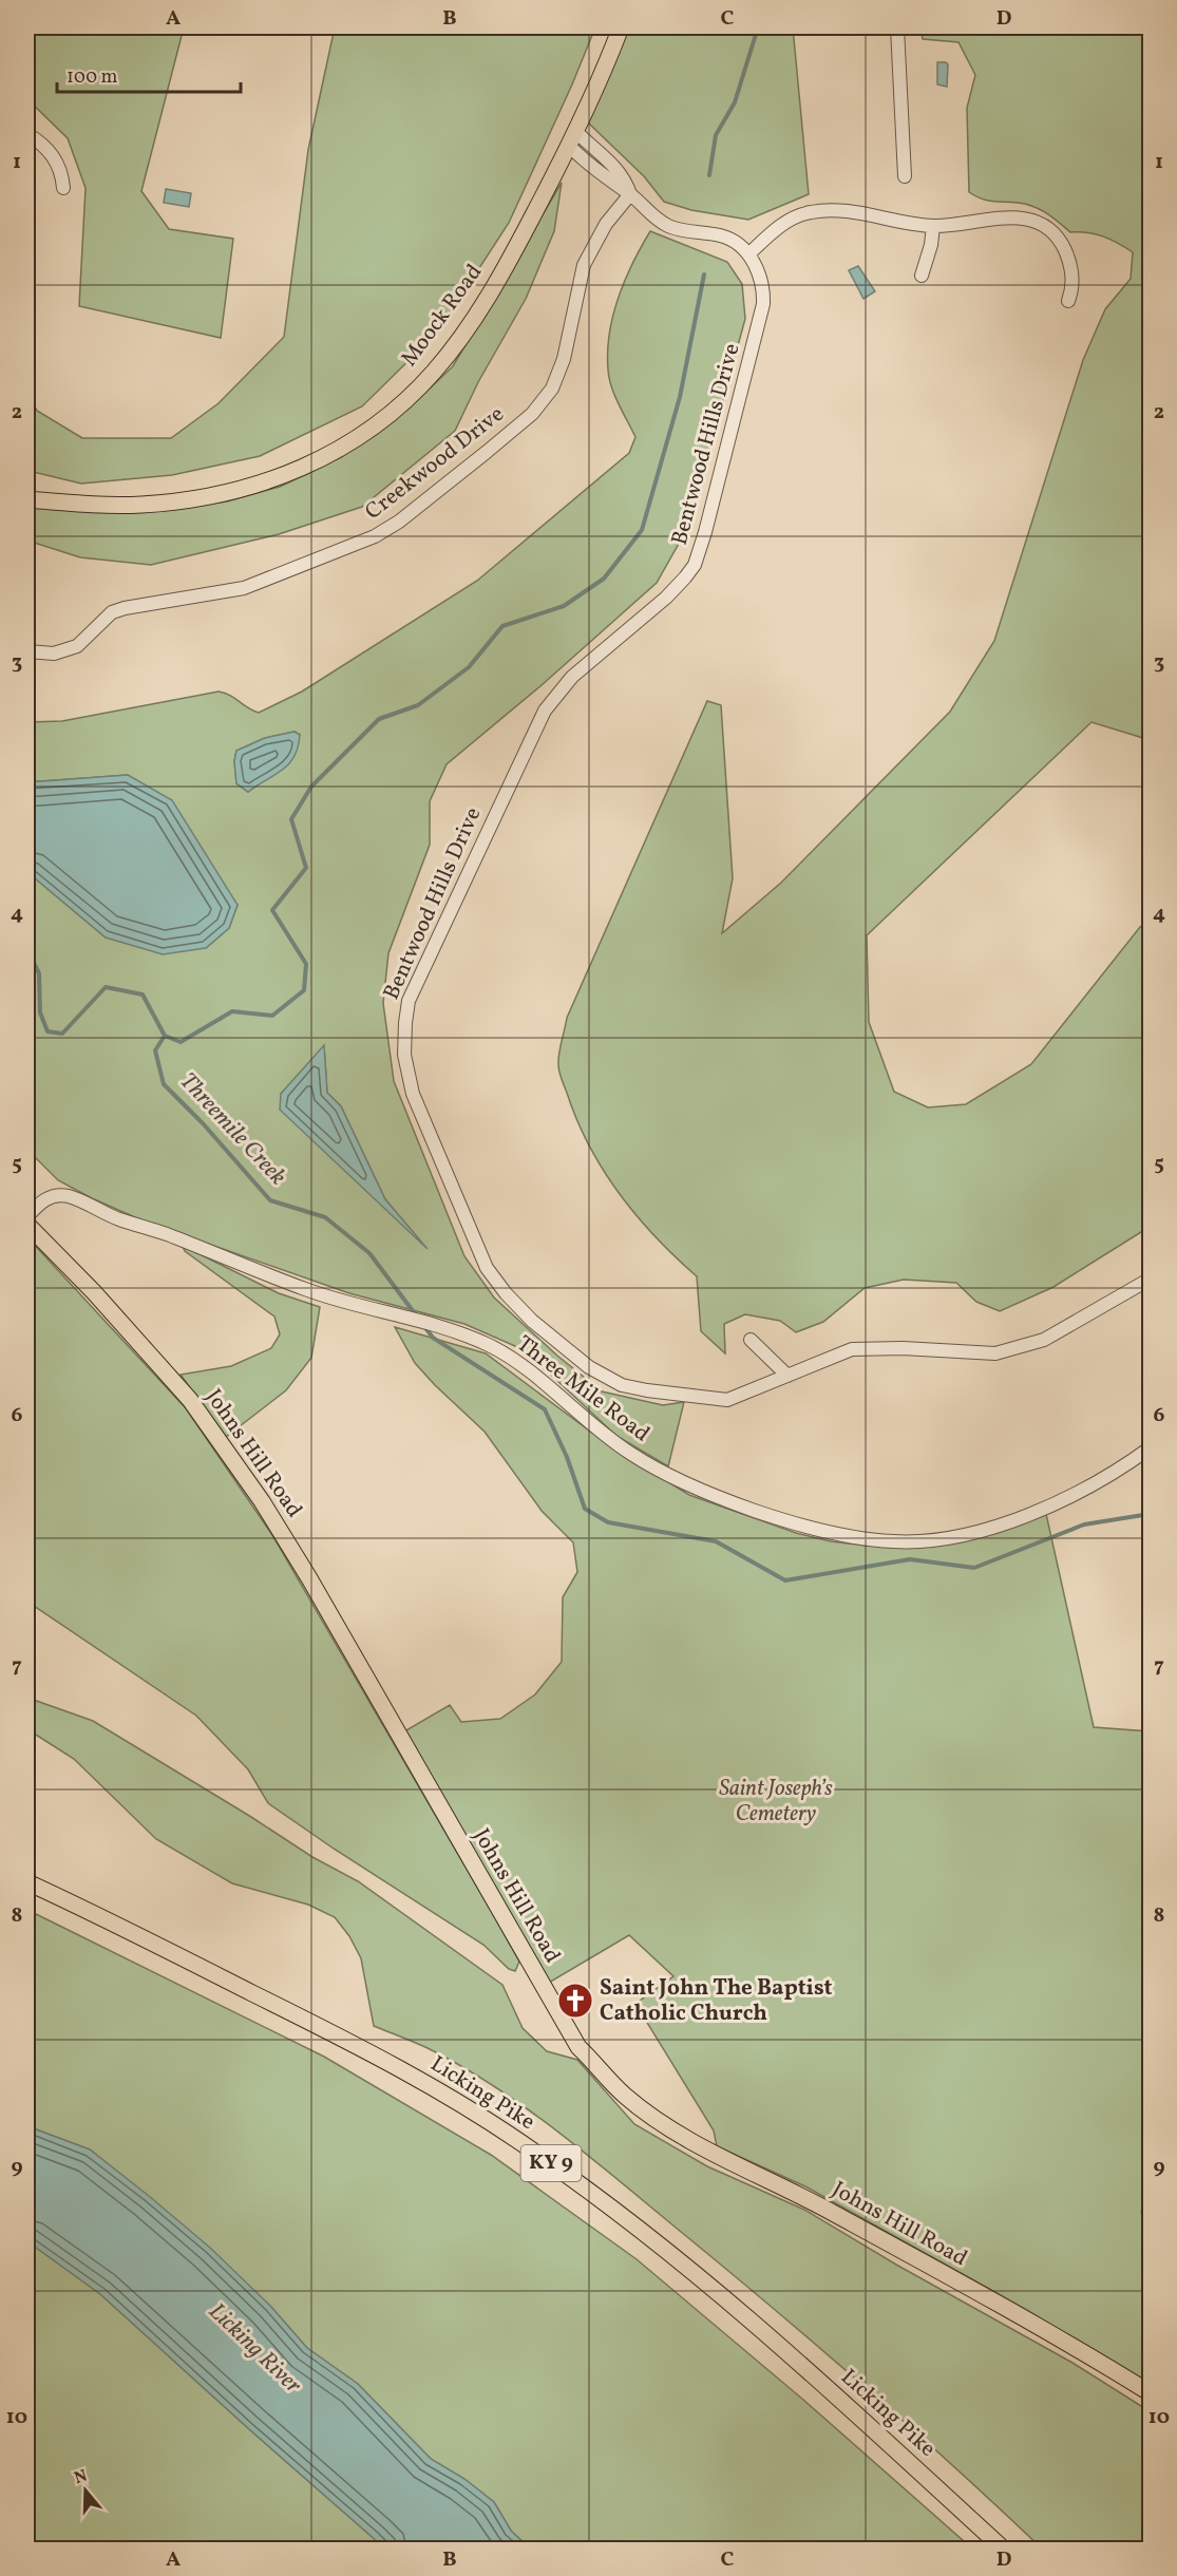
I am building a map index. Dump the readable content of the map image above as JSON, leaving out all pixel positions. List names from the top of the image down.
{
  "streets": {
    "main road": [
      "Moock Road",
      "Johns Hill Road",
      "Licking Pike",
      "KY 9"
    ],
    "street": ["Bentwood Hills Drive", "Creekwood Drive", "Three Mile Road"]
  },
  "crossings": [
    ["Moock Road", "Bentwood Hills Drive"],
    ["Bentwood Hills Drive", "Creekwood Drive"]
  ],
  "water": ["Threemile Creek", "Licking River"],
  "parks": ["Saint Joseph’s Cemetery"],
  "places": {
    "church": ["Saint John The Baptist Catholic Church"]
  },
  "scale_bar": "100 m",
  "north": "top",
  "grid": {
    "columns": [
      "A",
      "B",
      "C",
      "D"
    ],
    "rows": [
      "1",
      "2",
      "3",
      "4",
      "5",
      "6",
      "7",
      "8",
      "9",
      "10"
    ]
  }
}
